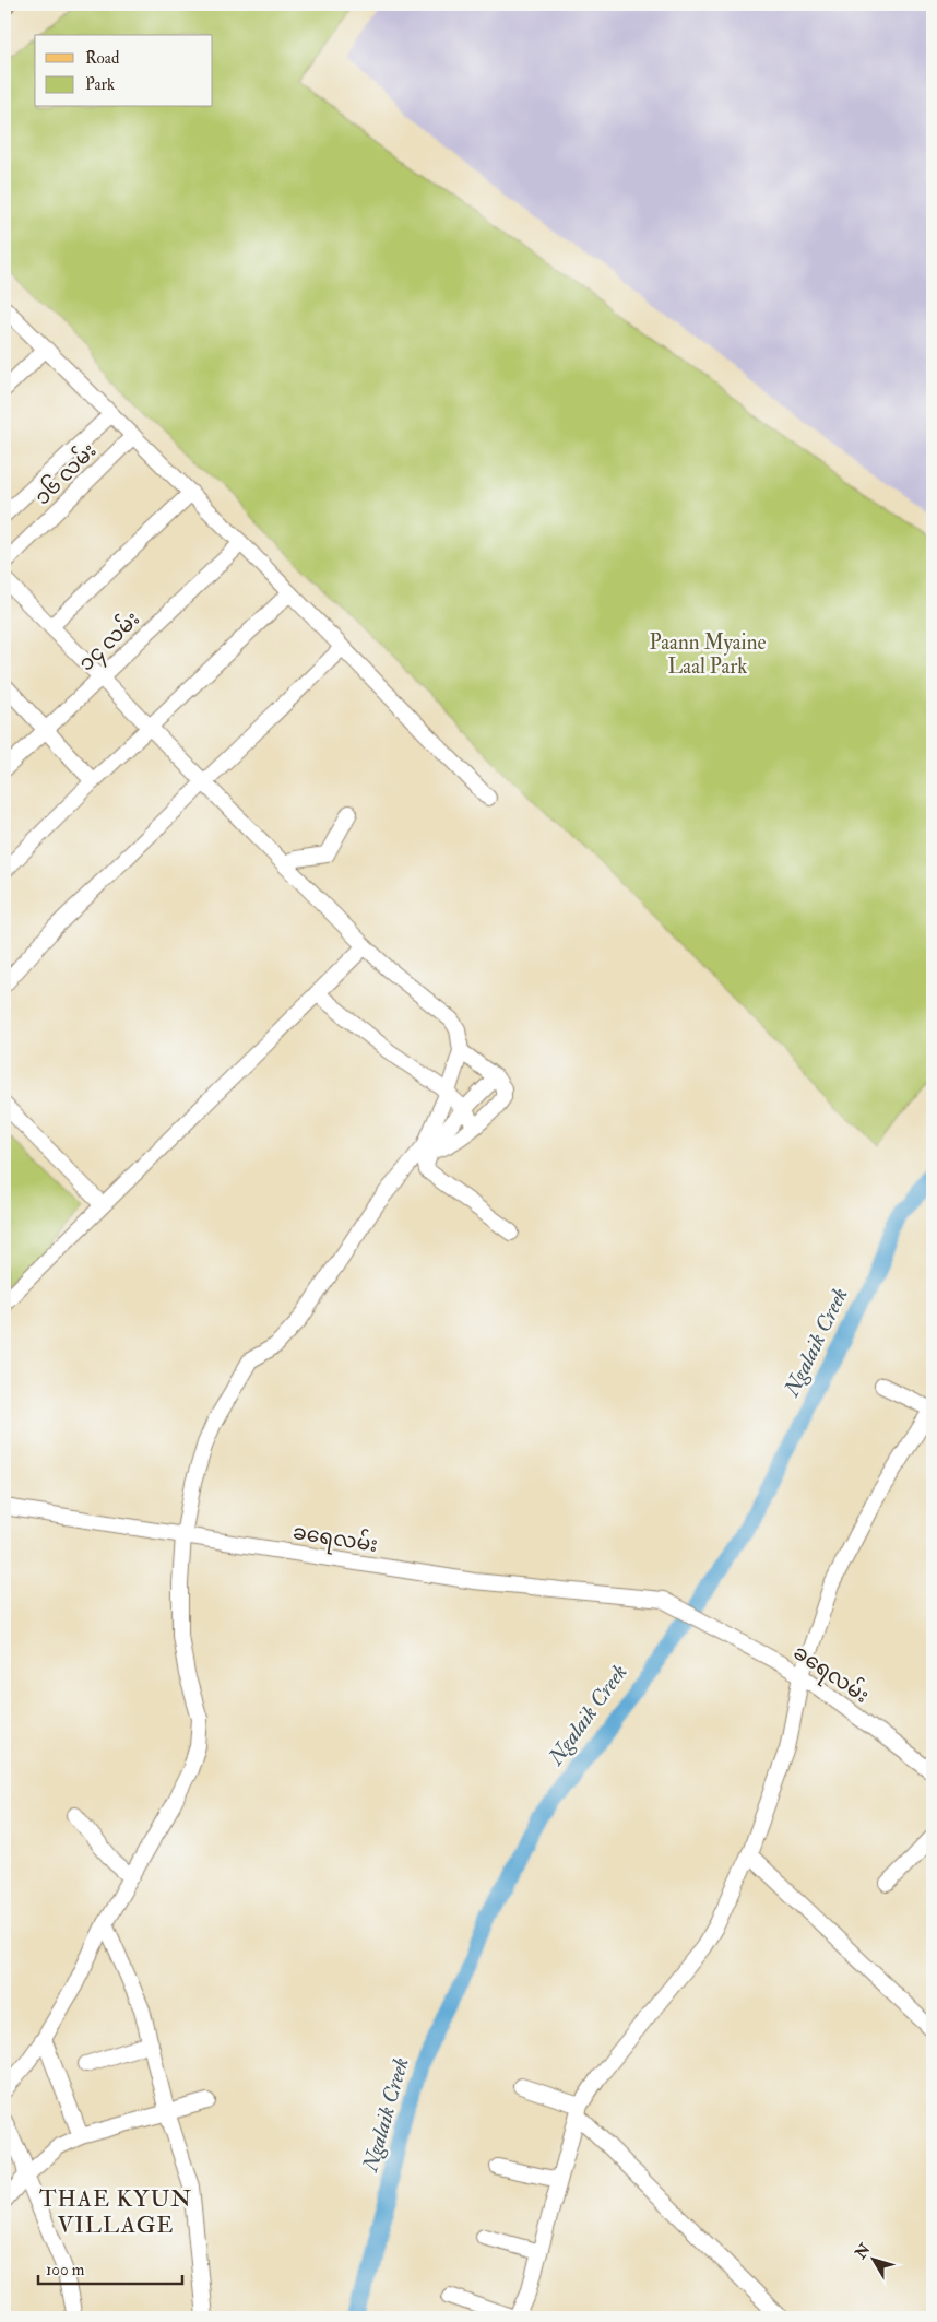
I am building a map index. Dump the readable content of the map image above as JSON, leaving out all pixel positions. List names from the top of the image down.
{
  "streets": {
    "street": ["၁၆ လမ်း", "၁၄ လမ်း", "ခရေလမ်း"]
  },
  "districts": ["THAE KYUN VILLAGE"],
  "water": ["Ngalaik Creek"],
  "parks": ["Paann Myaine Laal Park"],
  "legend": ["Road", "Park"],
  "scale_bar": "100 m",
  "north": "top left"
}
